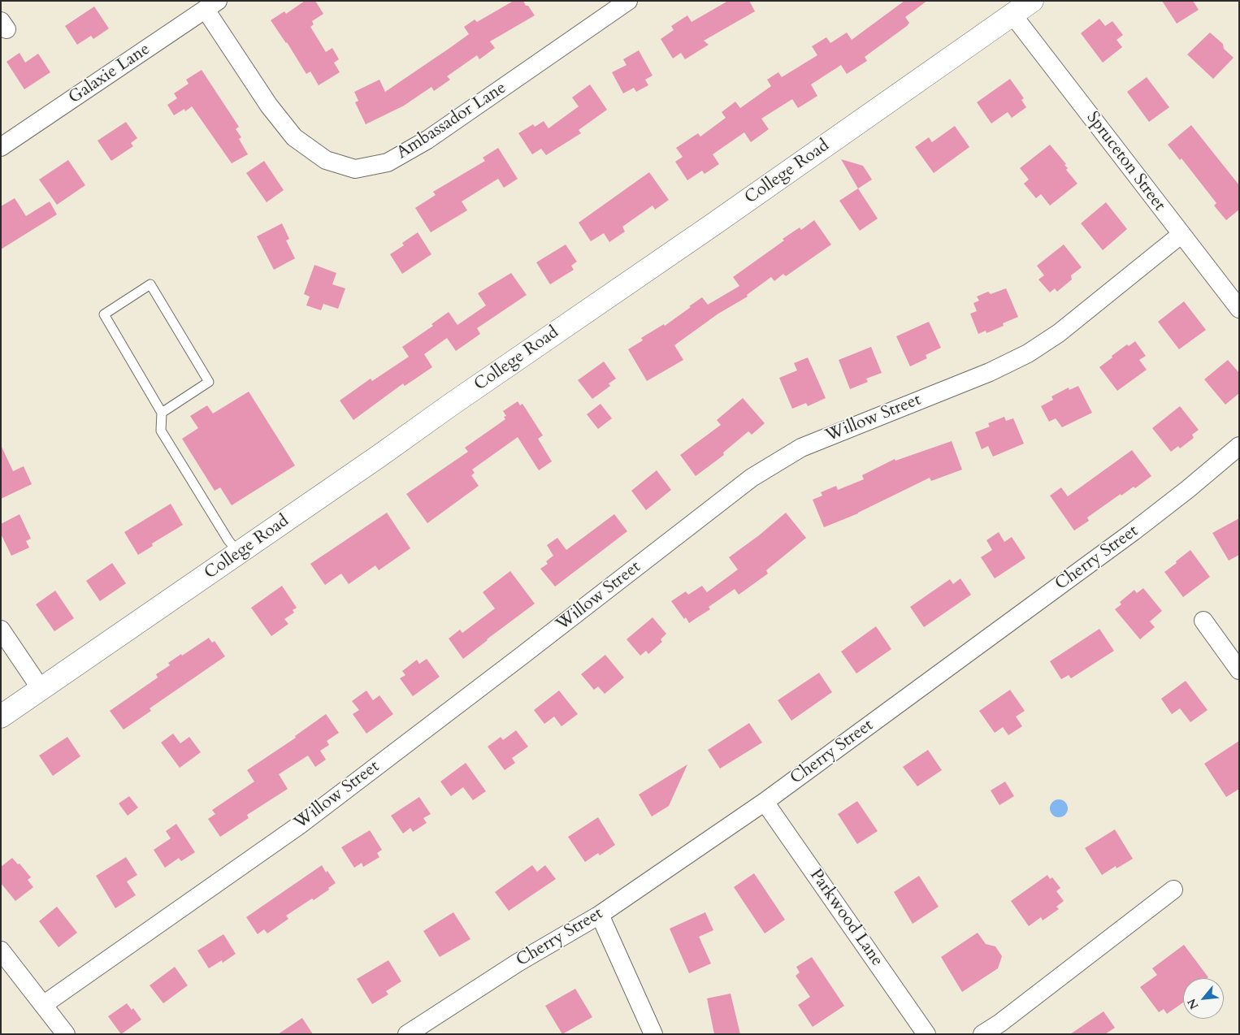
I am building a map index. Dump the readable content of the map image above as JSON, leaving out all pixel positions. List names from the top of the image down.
{
  "streets": {
    "street": [
      "Galaxie Lane",
      "Ambassador Lane",
      "Spruceton Street",
      "College Road",
      "Willow Street",
      "Cherry Street",
      "Parkwood Lane"
    ]
  },
  "crossings": [
    ["Galaxie Lane", "Ambassador Lane"],
    ["Spruceton Street", "College Road"],
    ["Spruceton Street", "Willow Street"],
    ["Cherry Street", "Parkwood Lane"]
  ],
  "north": "bottom left"
}
